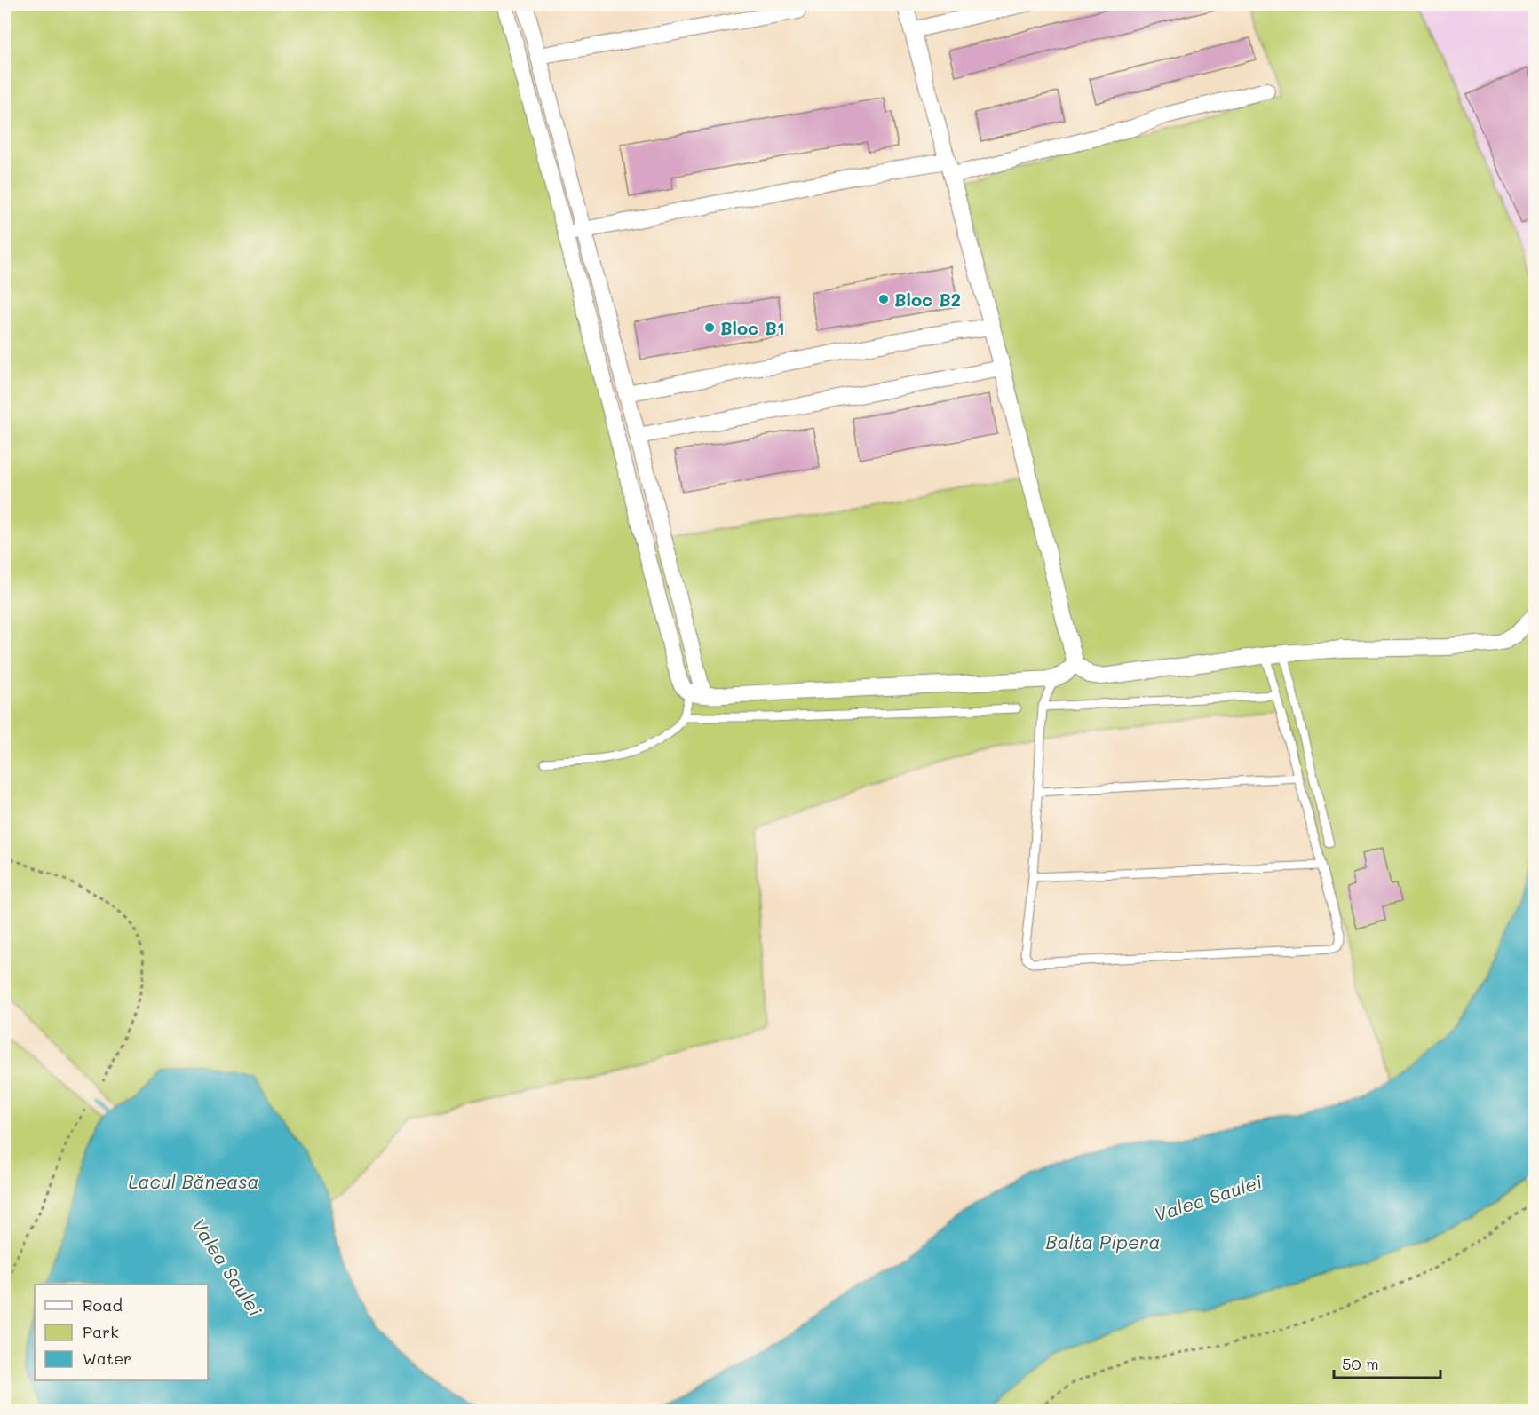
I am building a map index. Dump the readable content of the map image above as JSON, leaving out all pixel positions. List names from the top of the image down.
{
  "water": ["Lacul Băneasa", "Valea Saulei", "Balta Pipera"],
  "places": ["Bloc B2", "Bloc B1"],
  "legend": ["Road", "Park", "Water"],
  "scale_bar": "50 m"
}
